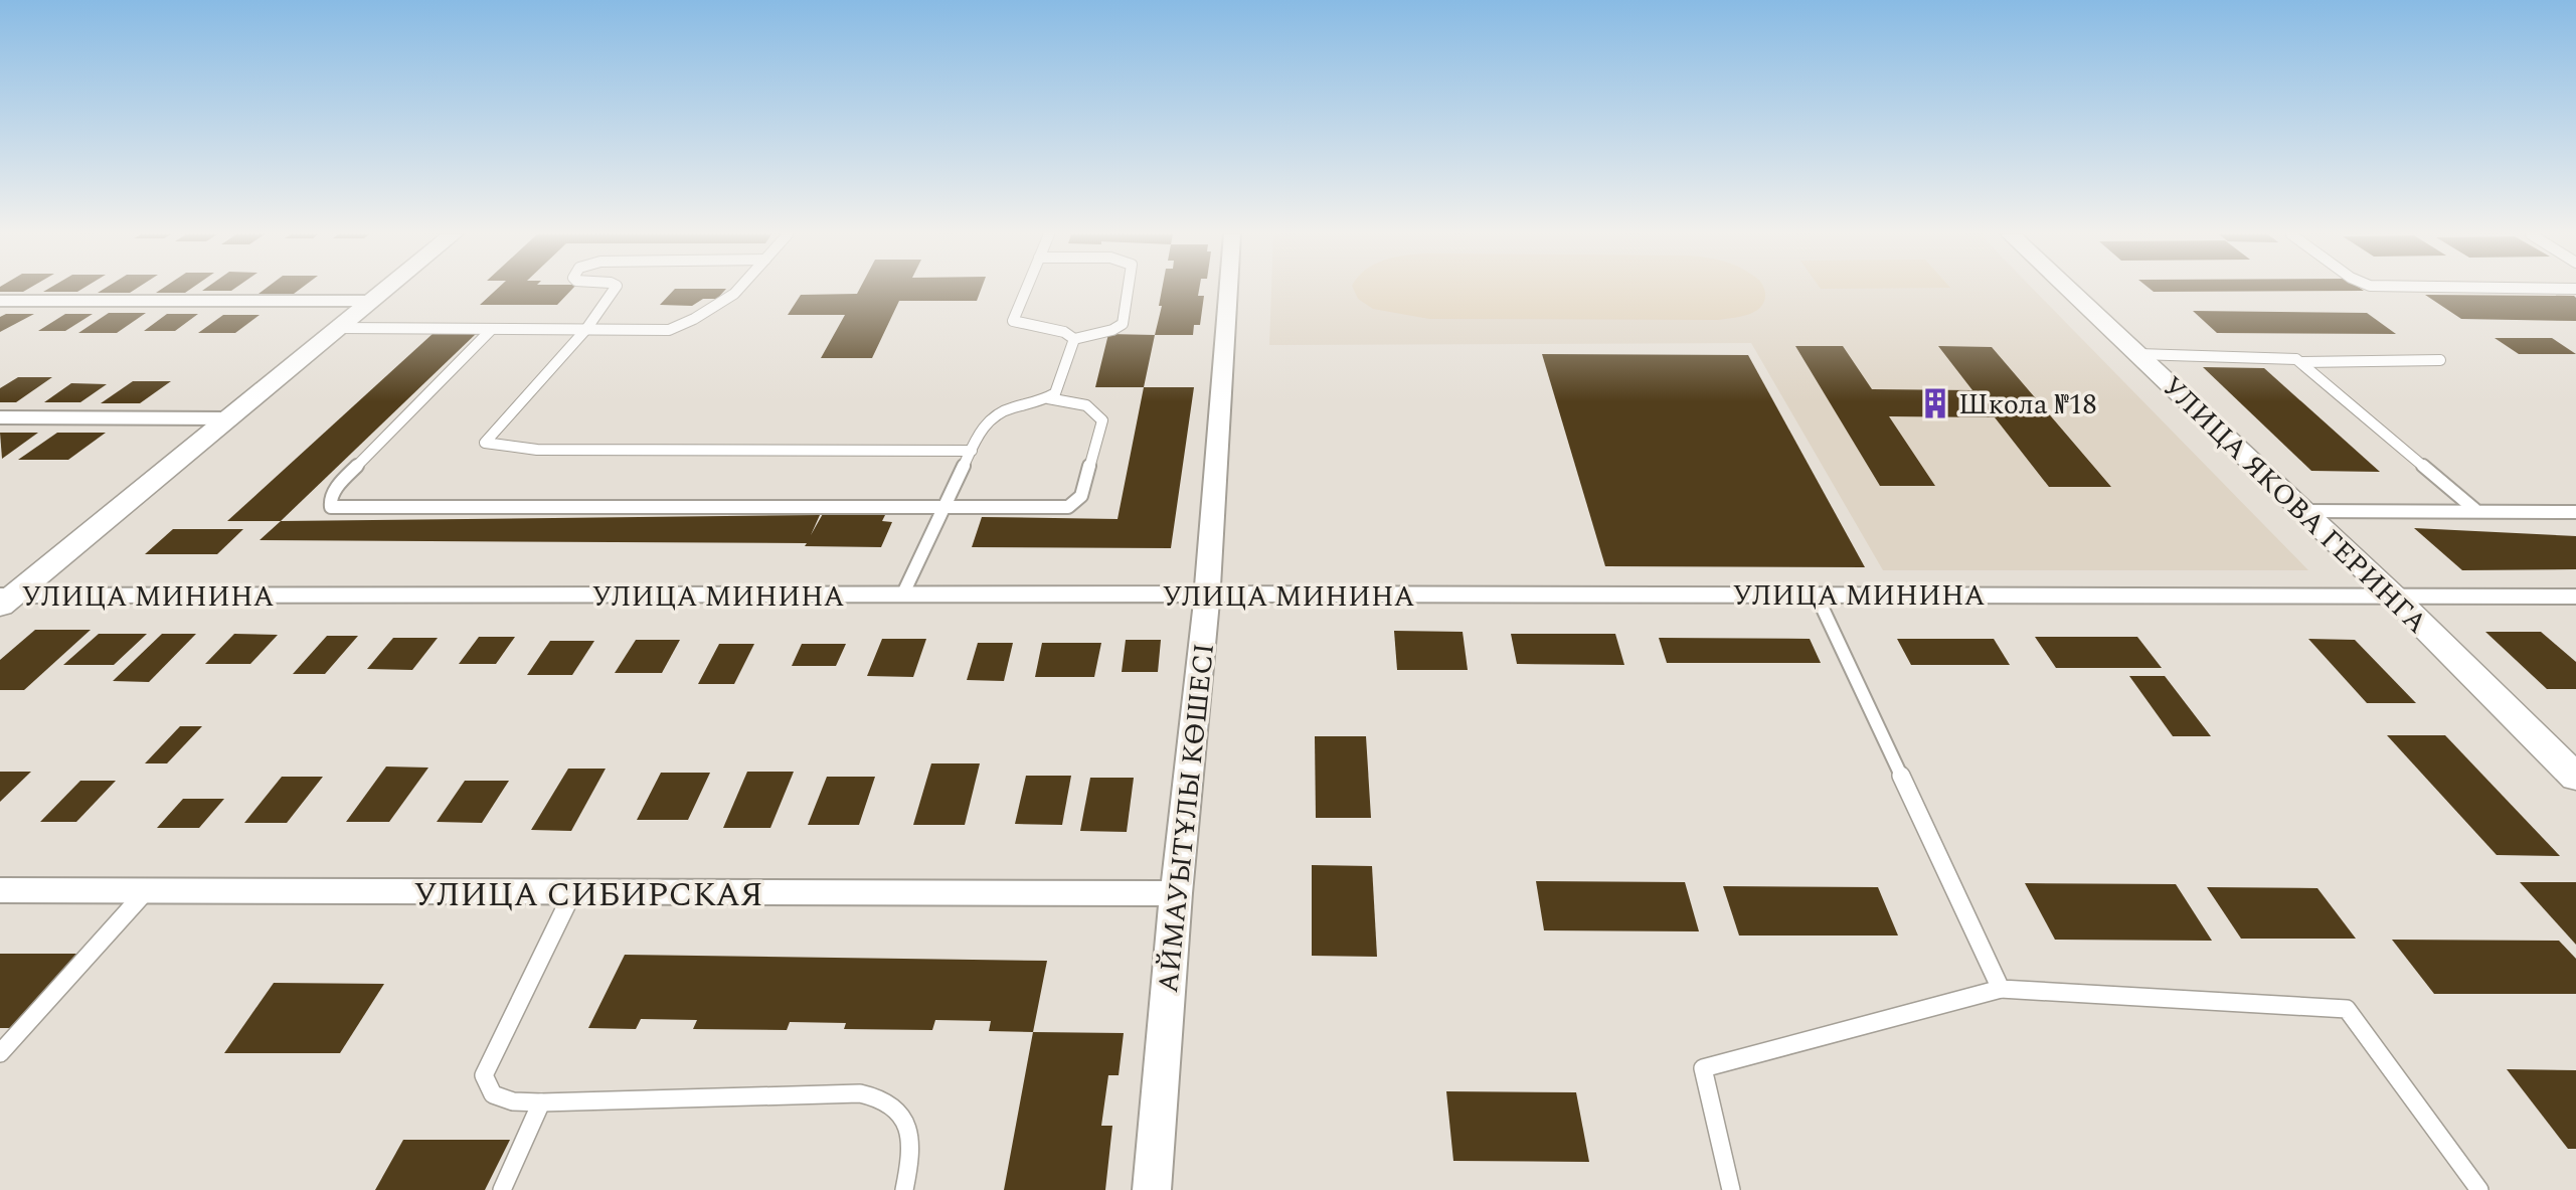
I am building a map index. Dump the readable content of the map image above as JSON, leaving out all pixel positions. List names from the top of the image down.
{
  "streets": {
    "street": [
      "УЛИЦА ЯКОВА ГЕРИНГА",
      "УЛИЦА МИНИНА",
      "АЙМАУЫТҰЛЫ КӨШЕСІ",
      "УЛИЦА СИБИРСКАЯ"
    ]
  },
  "crossings": [
    ["УЛИЦА ЯКОВА ГЕРИНГА", "УЛИЦА МИНИНА"],
    ["УЛИЦА МИНИНА", "АЙМАУЫТҰЛЫ КӨШЕСІ"],
    ["АЙМАУЫТҰЛЫ КӨШЕСІ", "УЛИЦА СИБИРСКАЯ"]
  ],
  "places": {
    "building": ["Школа №18"]
  }
}
